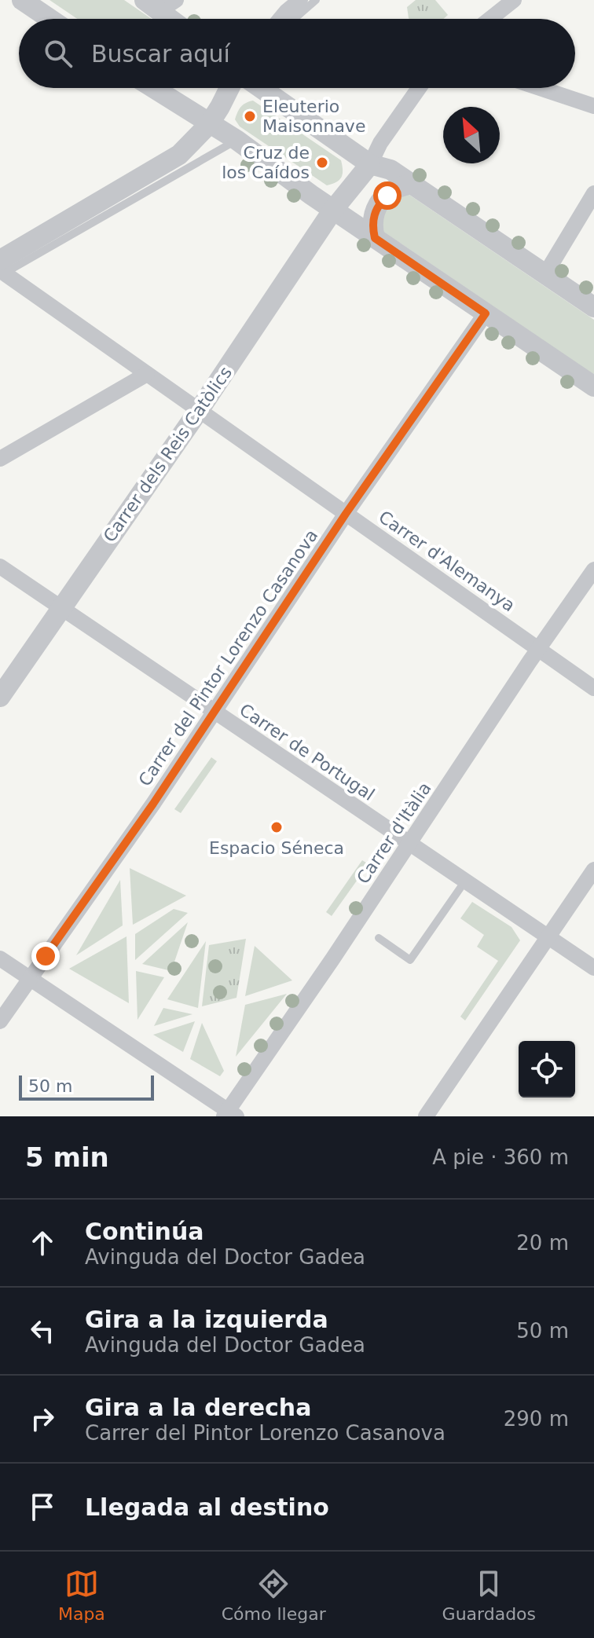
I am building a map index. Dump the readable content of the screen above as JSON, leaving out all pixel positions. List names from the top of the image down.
{
  "streets": {
    "street": [
      "Carrer dels Reis Catòlics",
      "Carrer d'Alemanya",
      "Carrer del Pintor Lorenzo Casanova",
      "Carrer de Portugal",
      "Carrer d'Itàlia"
    ]
  },
  "crossings": [
    ["Carrer dels Reis Catòlics", "Carrer d'Alemanya"],
    ["Carrer dels Reis Catòlics", "Carrer de Portugal"],
    ["Carrer d'Alemanya", "Carrer del Pintor Lorenzo Casanova"],
    ["Carrer d'Alemanya", "Carrer d'Itàlia"],
    ["Carrer del Pintor Lorenzo Casanova", "Carrer de Portugal"],
    ["Carrer de Portugal", "Carrer d'Itàlia"]
  ],
  "places": ["Eleuterio Maisonnave", "Cruz de los Caídos", "Espacio Séneca"],
  "scale_bar": "50 m",
  "north": "top left",
  "page": {
    "search": "Buscar aquí",
    "scale": "50 m",
    "heading": ["5 min", "A pie · 360 m"],
    "list": [
      ["Continúa", "Avinguda del Doctor Gadea", "20 m"],
      ["Gira a la izquierda", "Avinguda del Doctor Gadea", "50 m"],
      ["Gira a la derecha", "Carrer del Pintor Lorenzo Casanova", "290 m"],
      "Llegada al destino"
    ],
    "nav": ["Mapa", "Cómo llegar", "Guardados"]
  }
}
